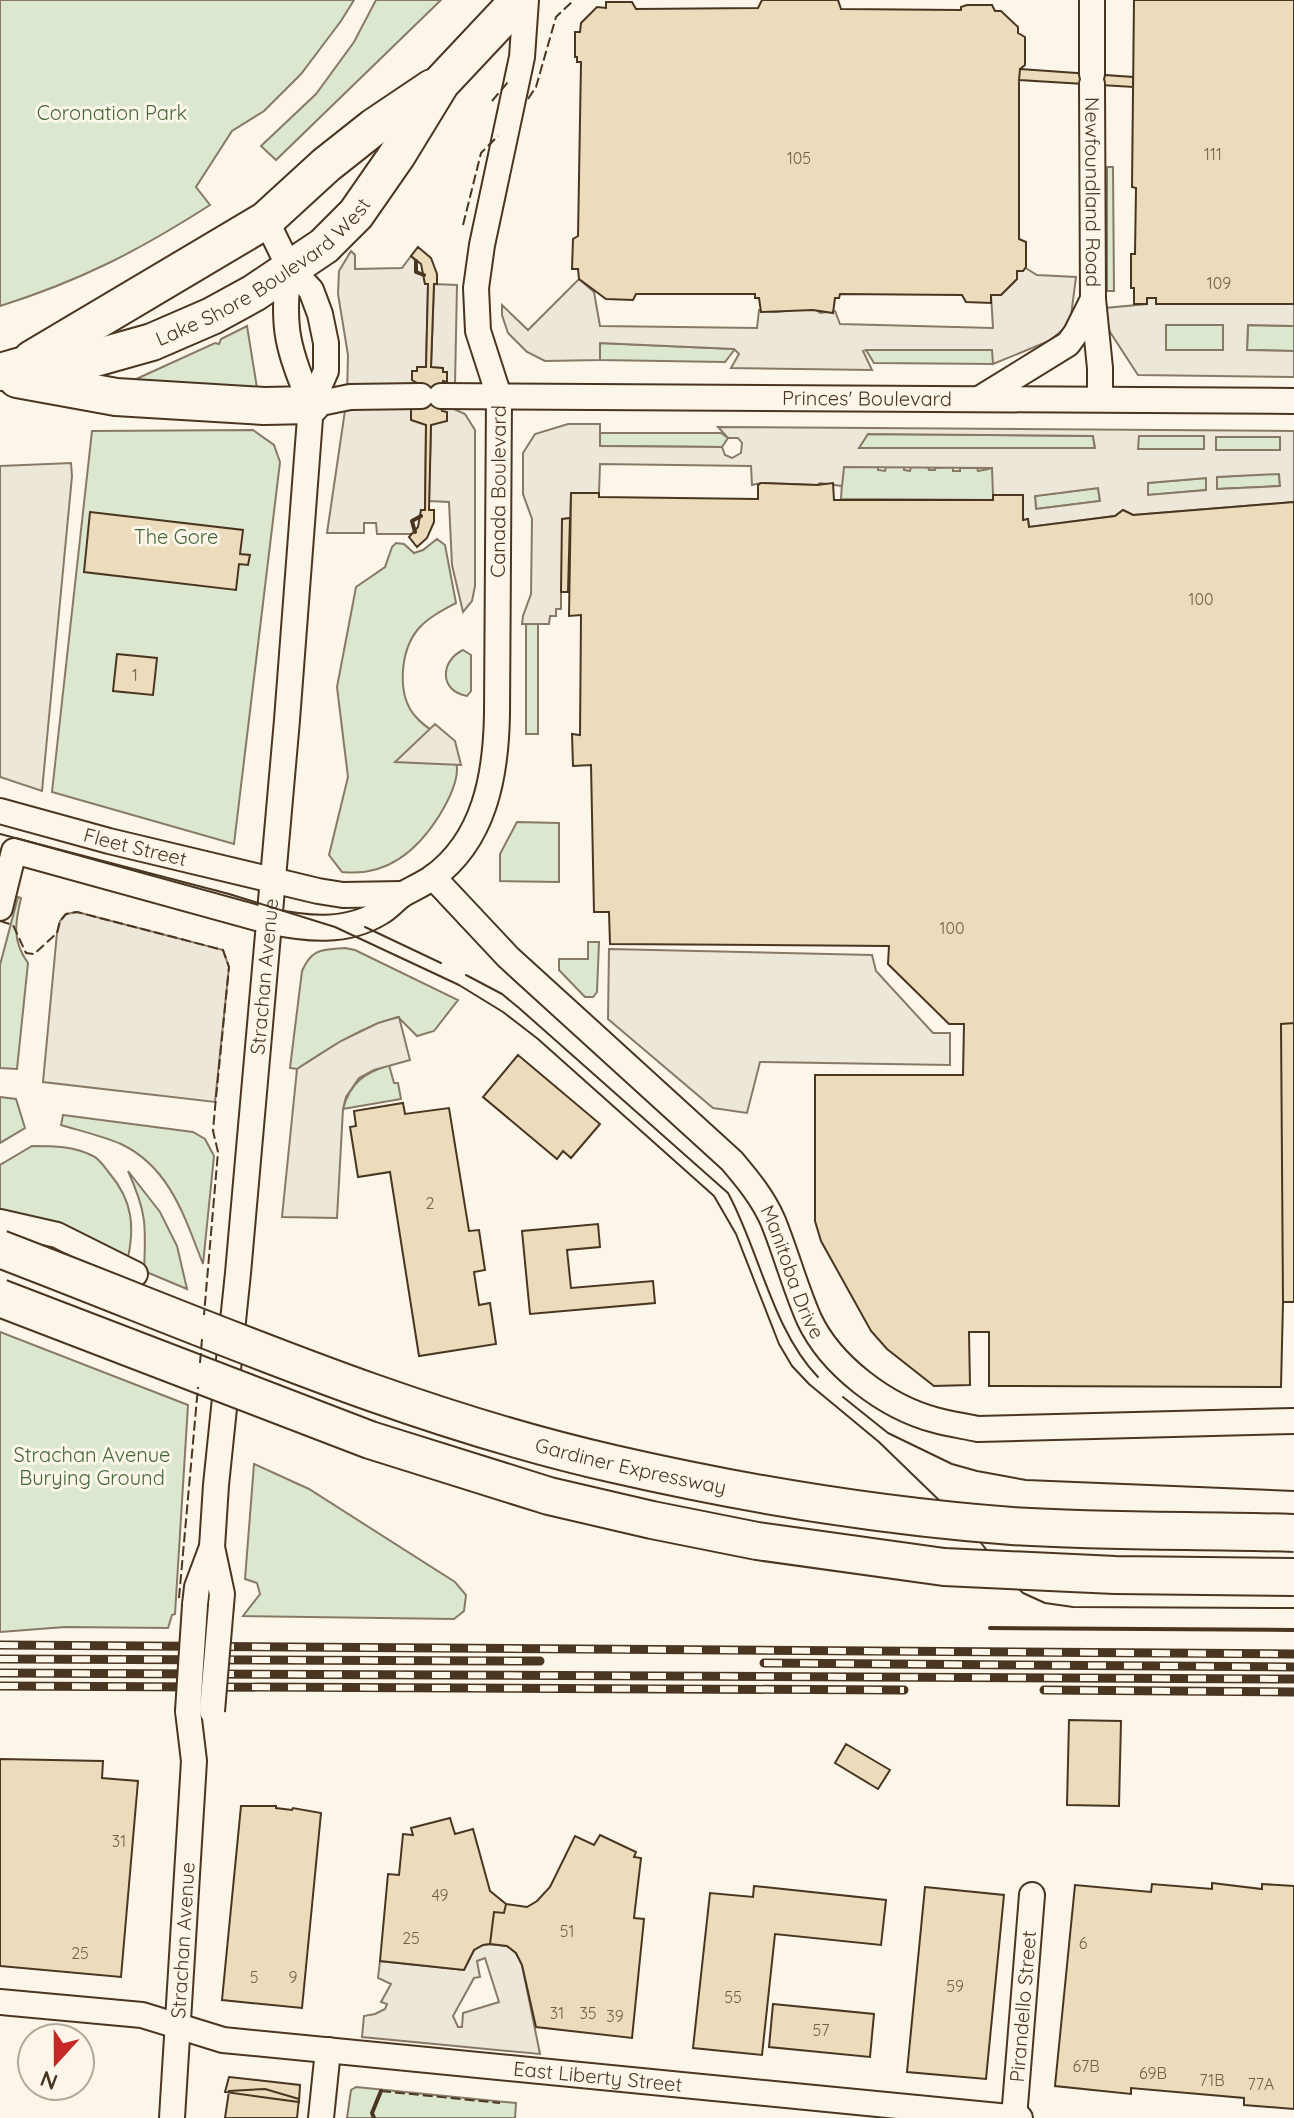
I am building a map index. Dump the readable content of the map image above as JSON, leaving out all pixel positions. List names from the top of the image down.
{
  "streets": {
    "highway": ["Lake Shore Boulevard West", "Gardiner Expressway"],
    "street": [
      "Newfoundland Road",
      "Princes' Boulevard",
      "Canada Boulevard",
      "Fleet Street",
      "Strachan Avenue",
      "Manitoba Drive",
      "Pirandello Street",
      "East Liberty Street"
    ]
  },
  "crossings": [
    ["Newfoundland Road", "Princes' Boulevard"],
    ["Lake Shore Boulevard West", "Strachan Avenue"],
    ["Princes' Boulevard", "Canada Boulevard"],
    ["Princes' Boulevard", "Strachan Avenue"],
    ["Canada Boulevard", "Manitoba Drive"],
    ["Fleet Street", "Strachan Avenue"],
    ["Strachan Avenue", "East Liberty Street"],
    ["Pirandello Street", "East Liberty Street"]
  ],
  "parks": ["Coronation Park", "The Gore", "Strachan Avenue Burying Ground"],
  "house_numbers": [
    "111",
    "105",
    "109",
    "100",
    "1",
    "100",
    "2",
    "31",
    "49",
    "51",
    "25",
    "6",
    "25",
    "5",
    "9",
    "59",
    "55",
    "31",
    "35",
    "39",
    "57",
    "67B",
    "69B",
    "71B",
    "77A"
  ],
  "north": "bottom"
}
